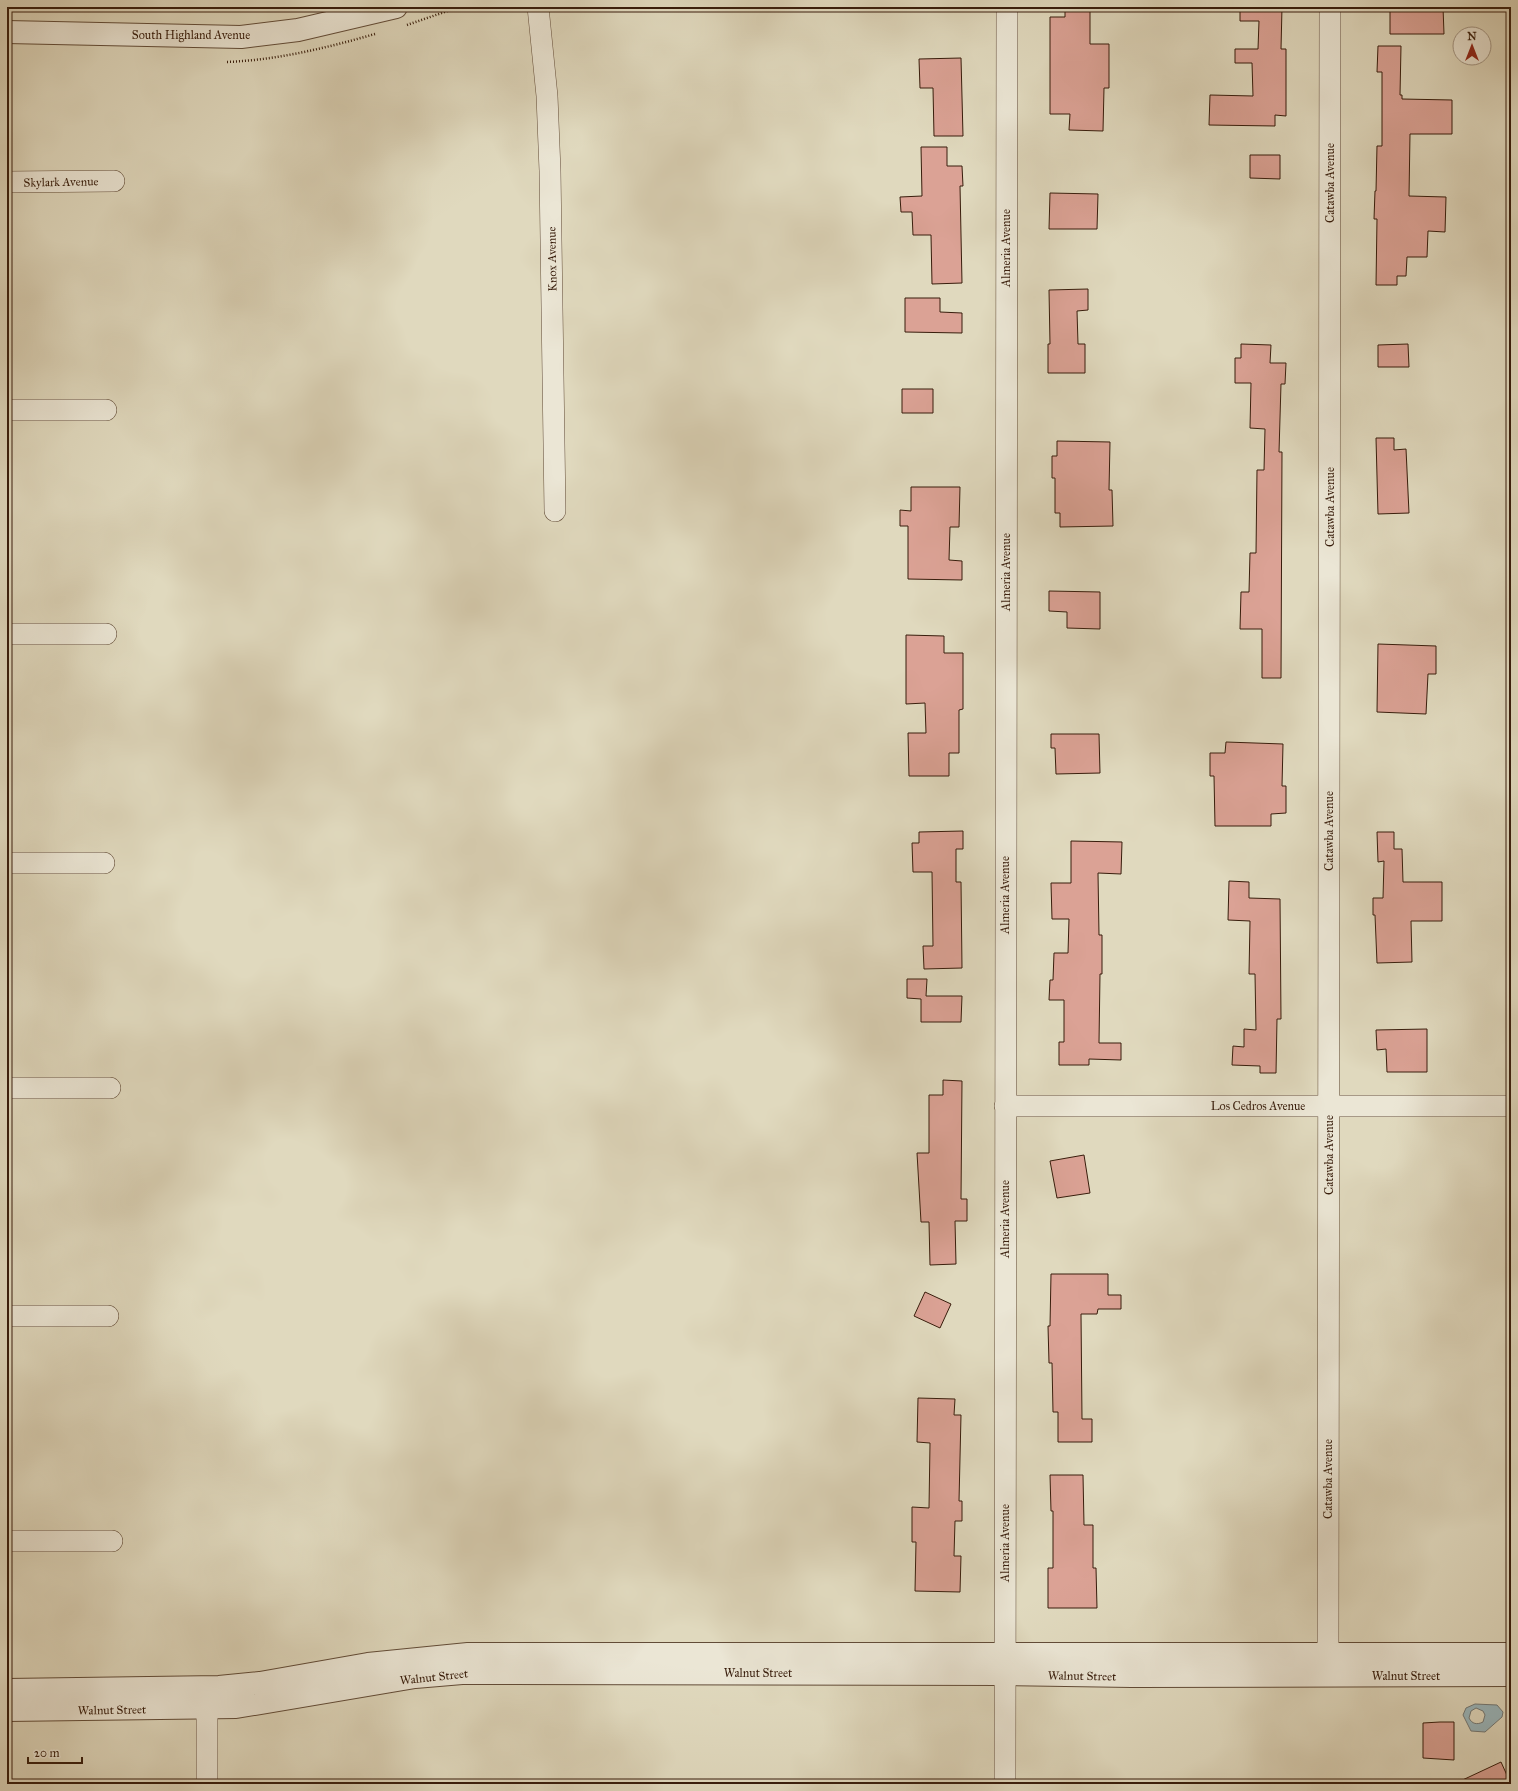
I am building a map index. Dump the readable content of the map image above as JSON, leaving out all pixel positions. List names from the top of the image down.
{
  "streets": {
    "street": [
      "South Highland Avenue",
      "Skylark Avenue",
      "Catawba Avenue",
      "Almeria Avenue",
      "Knox Avenue",
      "Los Cedros Avenue",
      "Walnut Street"
    ]
  },
  "crossings": [
    ["Catawba Avenue", "Los Cedros Avenue"],
    ["Catawba Avenue", "Walnut Street"],
    ["Almeria Avenue", "Los Cedros Avenue"],
    ["Almeria Avenue", "Walnut Street"]
  ],
  "scale_bar": "20 m",
  "north": "top"
}
